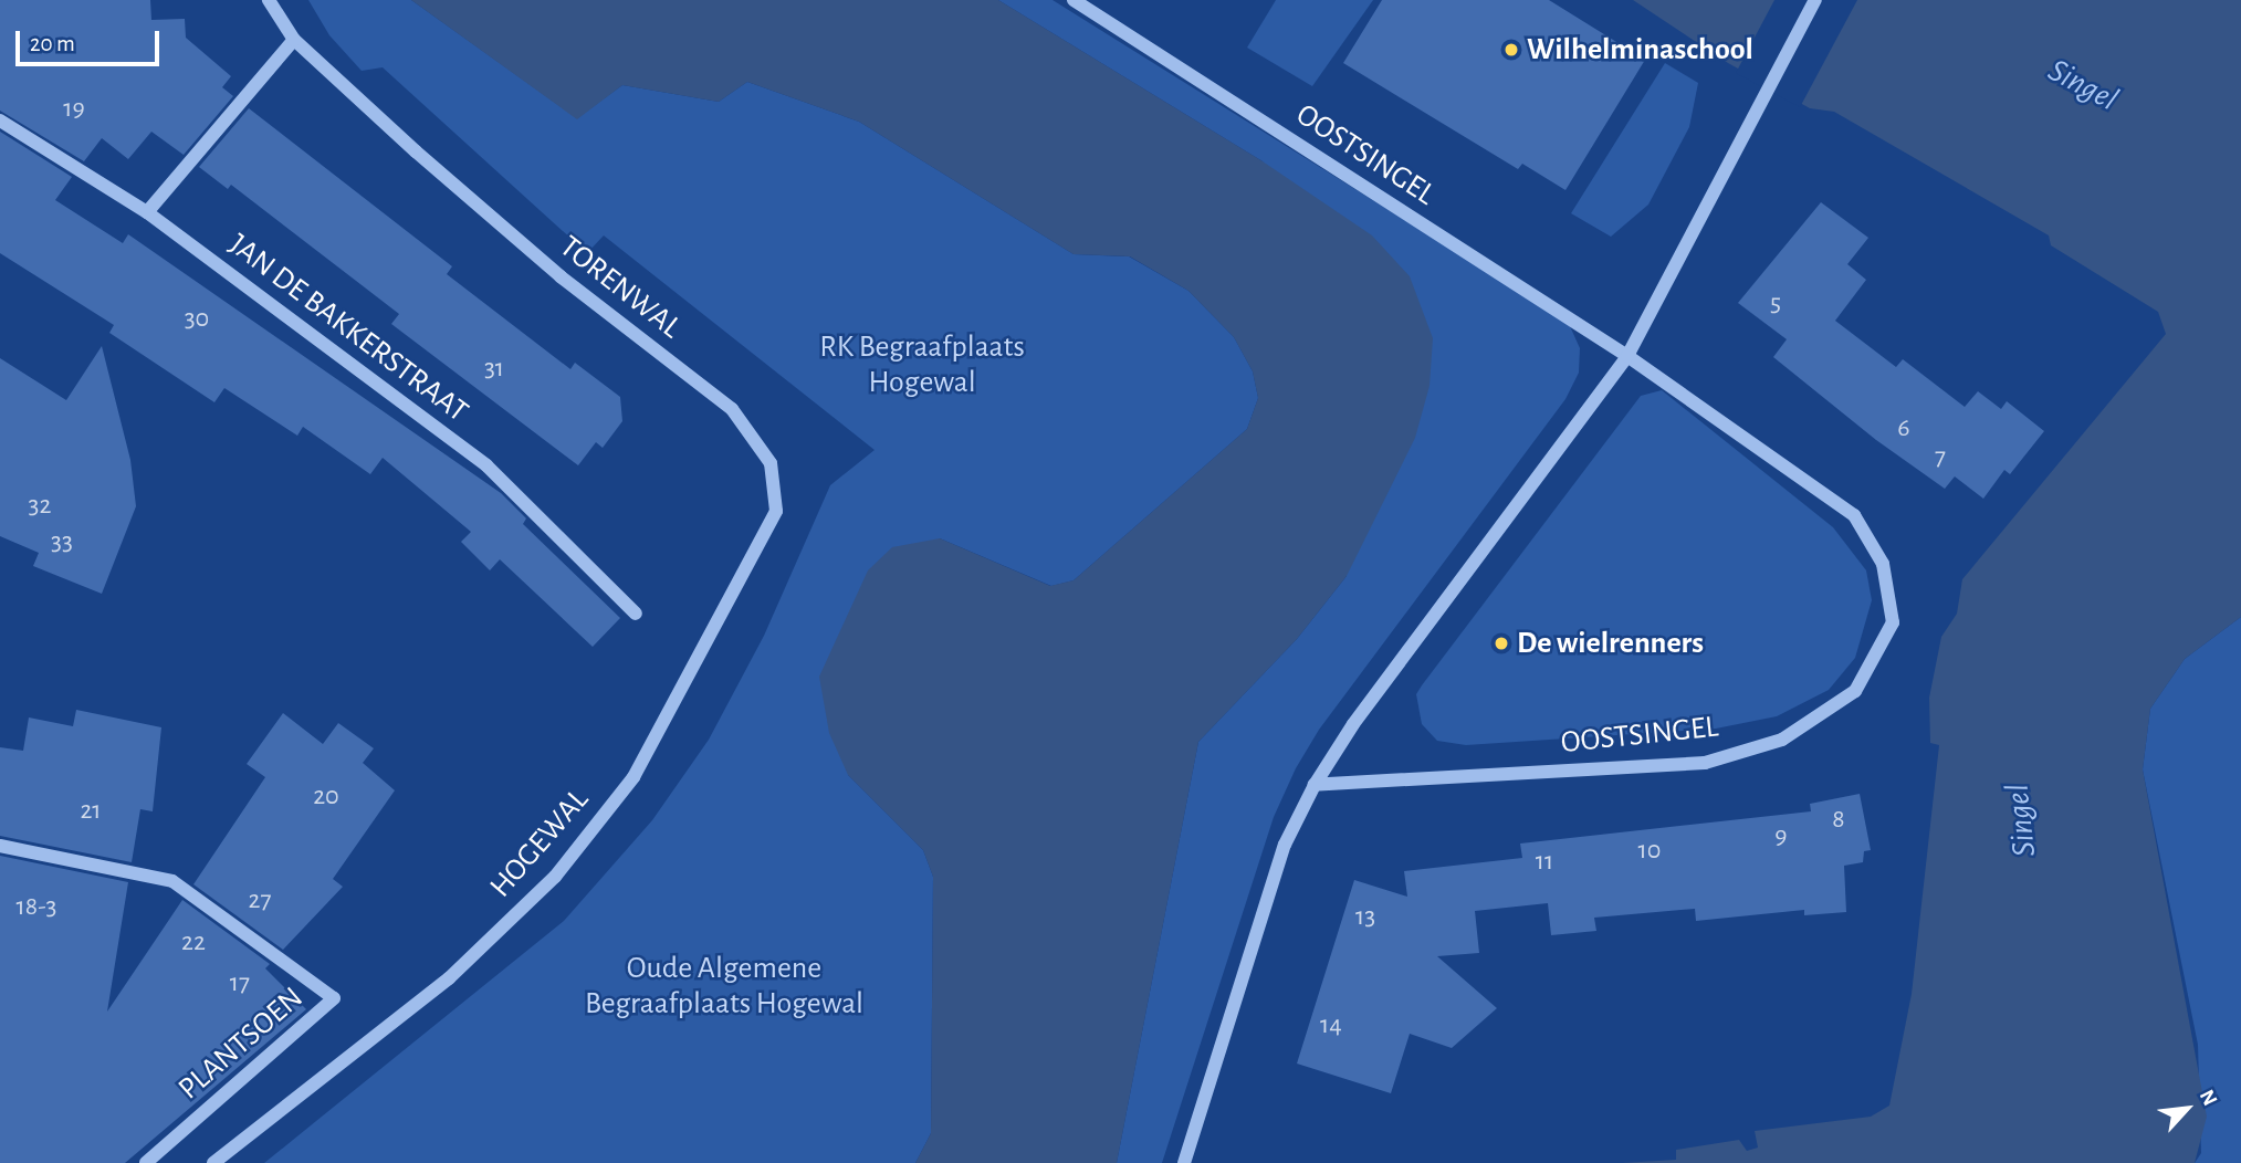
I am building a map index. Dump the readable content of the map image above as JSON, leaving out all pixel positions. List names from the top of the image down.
{
  "streets": {
    "street": [
      "OOSTSINGEL",
      "TORENWAL",
      "JAN DE BAKKERSTRAAT",
      "HOGEWAL",
      "PLANTSOEN"
    ]
  },
  "crossings": [
    ["TORENWAL", "HOGEWAL"]
  ],
  "water": ["Singel"],
  "parks": ["RK Begraafplaats Hogewal", "Oude Algemene Begraafplaats Hogewal"],
  "places": ["Wilhelminaschool", "De wielrenners"],
  "house_numbers": [
    "19",
    "5",
    "30",
    "31",
    "6",
    "7",
    "32",
    "33",
    "20",
    "21",
    "8",
    "9",
    "10",
    "11",
    "27",
    "18-3",
    "13",
    "22",
    "17",
    "14"
  ],
  "scale_bar": "20 m",
  "north": "top right"
}
